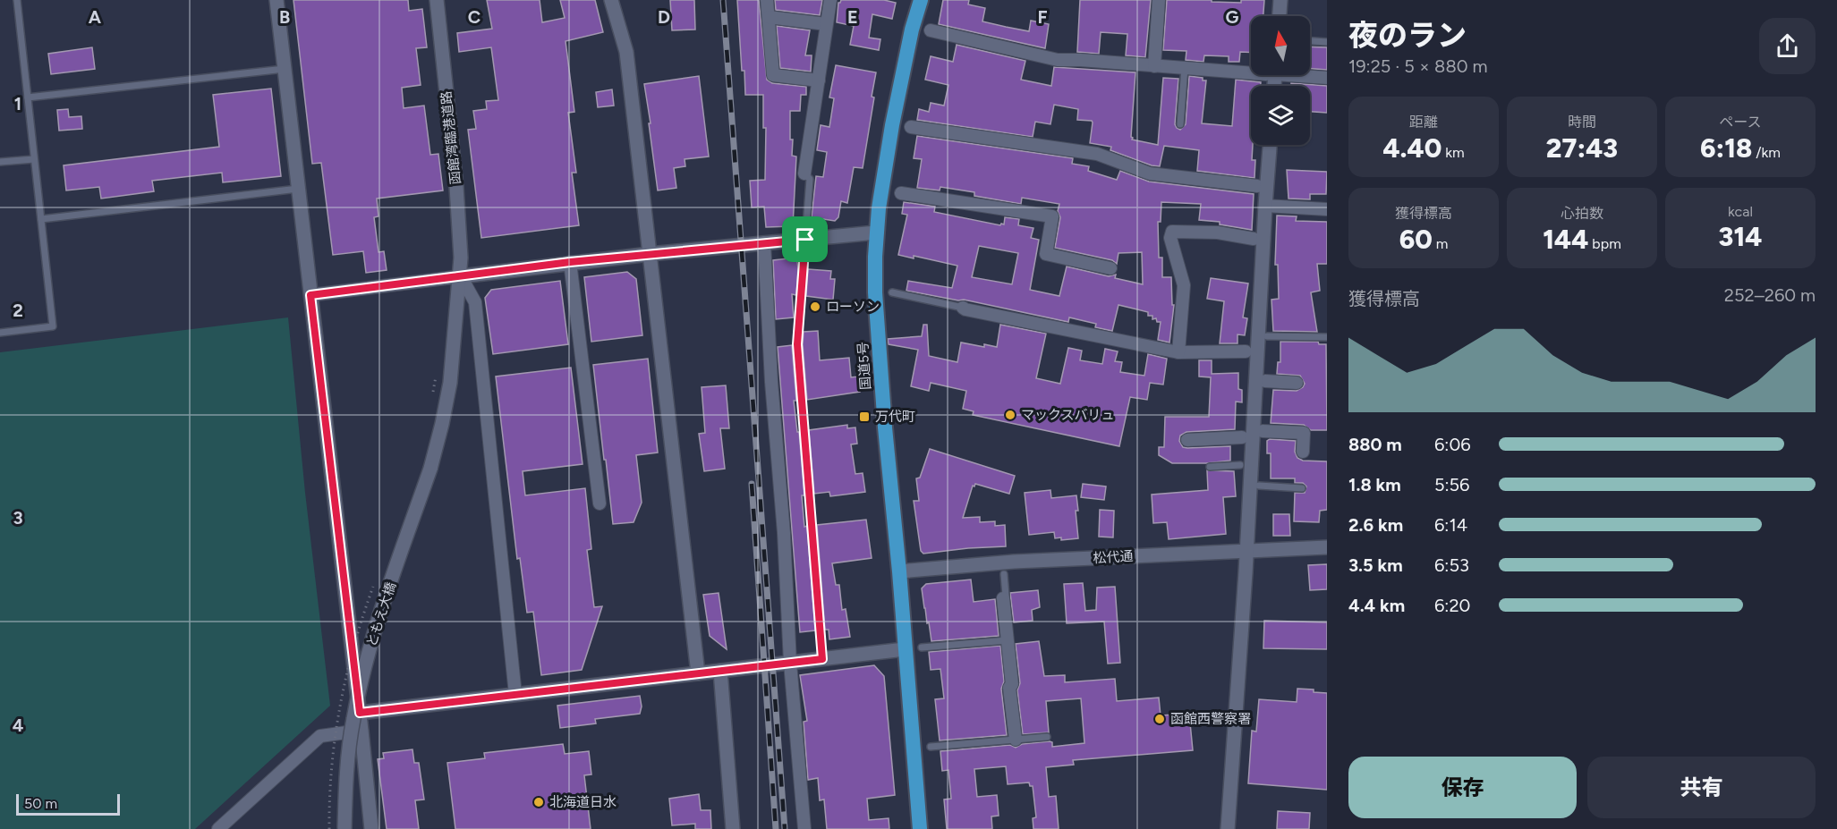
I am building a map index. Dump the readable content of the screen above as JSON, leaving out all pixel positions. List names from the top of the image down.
{
  "streets": {
    "highway": ["国道5号"],
    "street": ["函館湾臨港道路", "松代通", "ともえ大橋"]
  },
  "crossings": [
    ["函館湾臨港道路", "ともえ大橋"],
    ["国道5号", "松代通"]
  ],
  "places": {
    "other": [
      "ローソン",
      "マックスバリュ",
      "函館西警察署",
      "北海道日水"
    ],
    "transit": ["万代町"]
  },
  "scale_bar": "50 m",
  "north": "top",
  "page": {
    "heading": ["夜のラン", "19:25 · 5 × 880 m"],
    "stats": [
      ["距離", "4.40 km"],
      ["時間", "27:43"],
      ["ペース", "6:18 /km"],
      ["獲得標高", "60 m"],
      ["心拍数", "144 bpm"],
      ["kcal", "314"]
    ],
    "chart": ["獲得標高", "252–260 m"],
    "list": [
      {
        "name": "880 m",
        "note": "6:06"
      },
      {
        "name": "1.8 km",
        "note": "5:56"
      },
      {
        "name": "2.6 km",
        "note": "6:14"
      },
      {
        "name": "3.5 km",
        "note": "6:53"
      },
      {
        "name": "4.4 km",
        "note": "6:20"
      }
    ],
    "buttons": ["保存", "共有"],
    "scale": "50 m"
  },
  "grid": {
    "columns": [
      "A",
      "B",
      "C",
      "D",
      "E",
      "F",
      "G"
    ],
    "rows": [
      "1",
      "2",
      "3",
      "4"
    ]
  }
}
